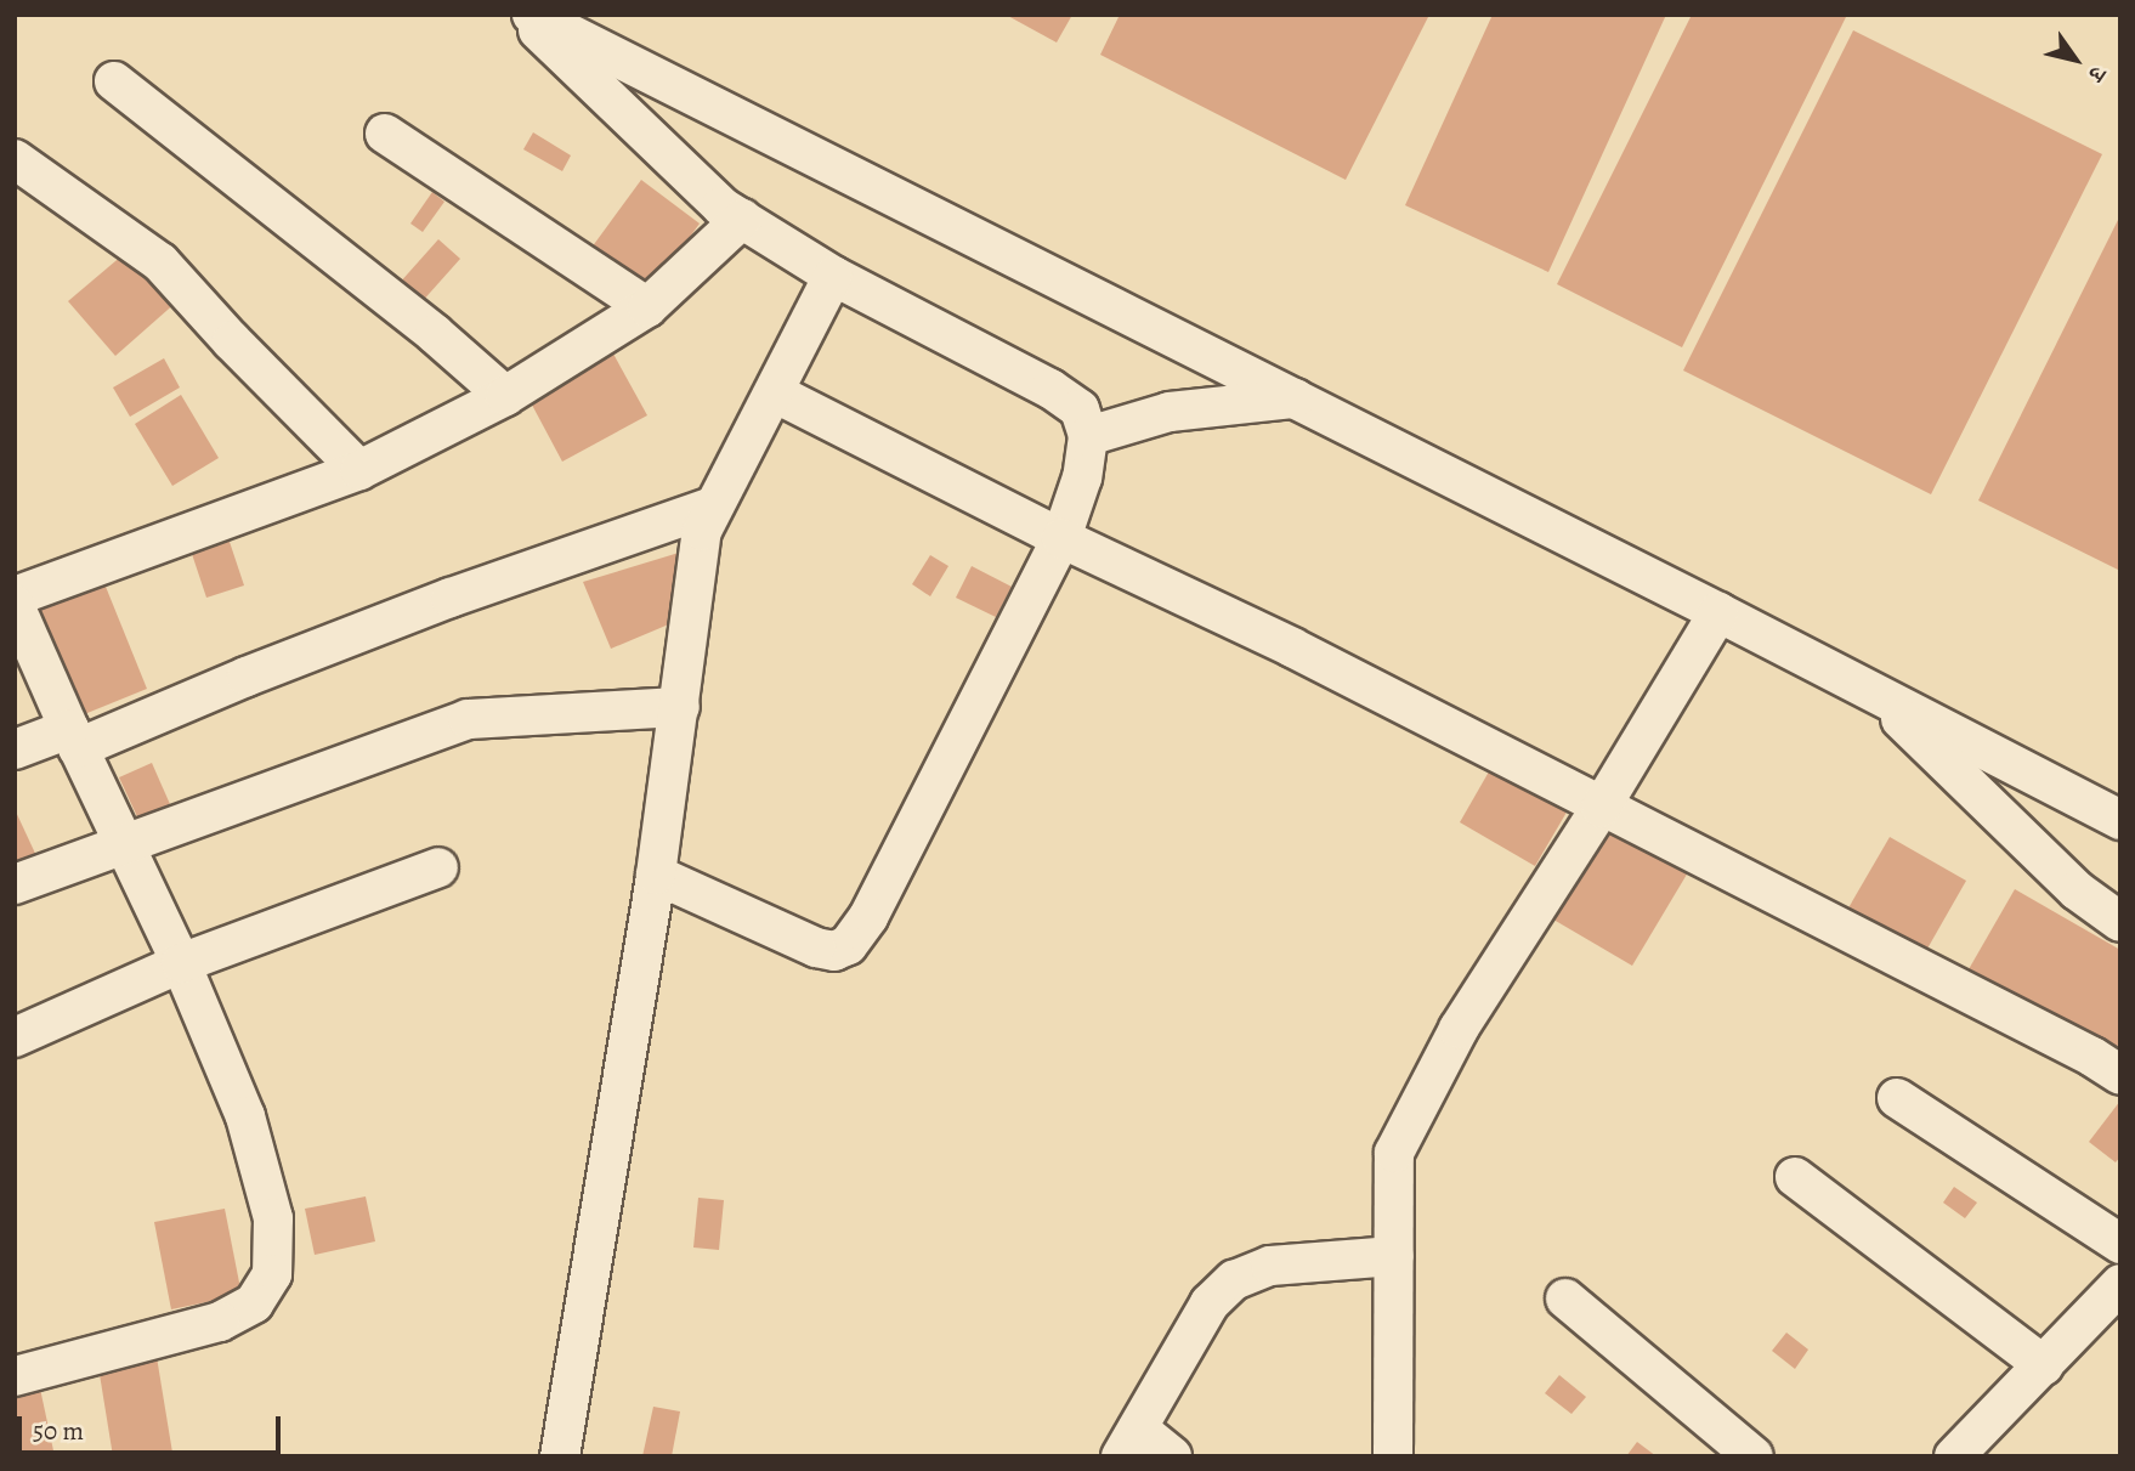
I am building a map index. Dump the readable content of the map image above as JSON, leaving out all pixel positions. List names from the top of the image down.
{
  "scale_bar": "50 m",
  "north": "bottom right"
}
